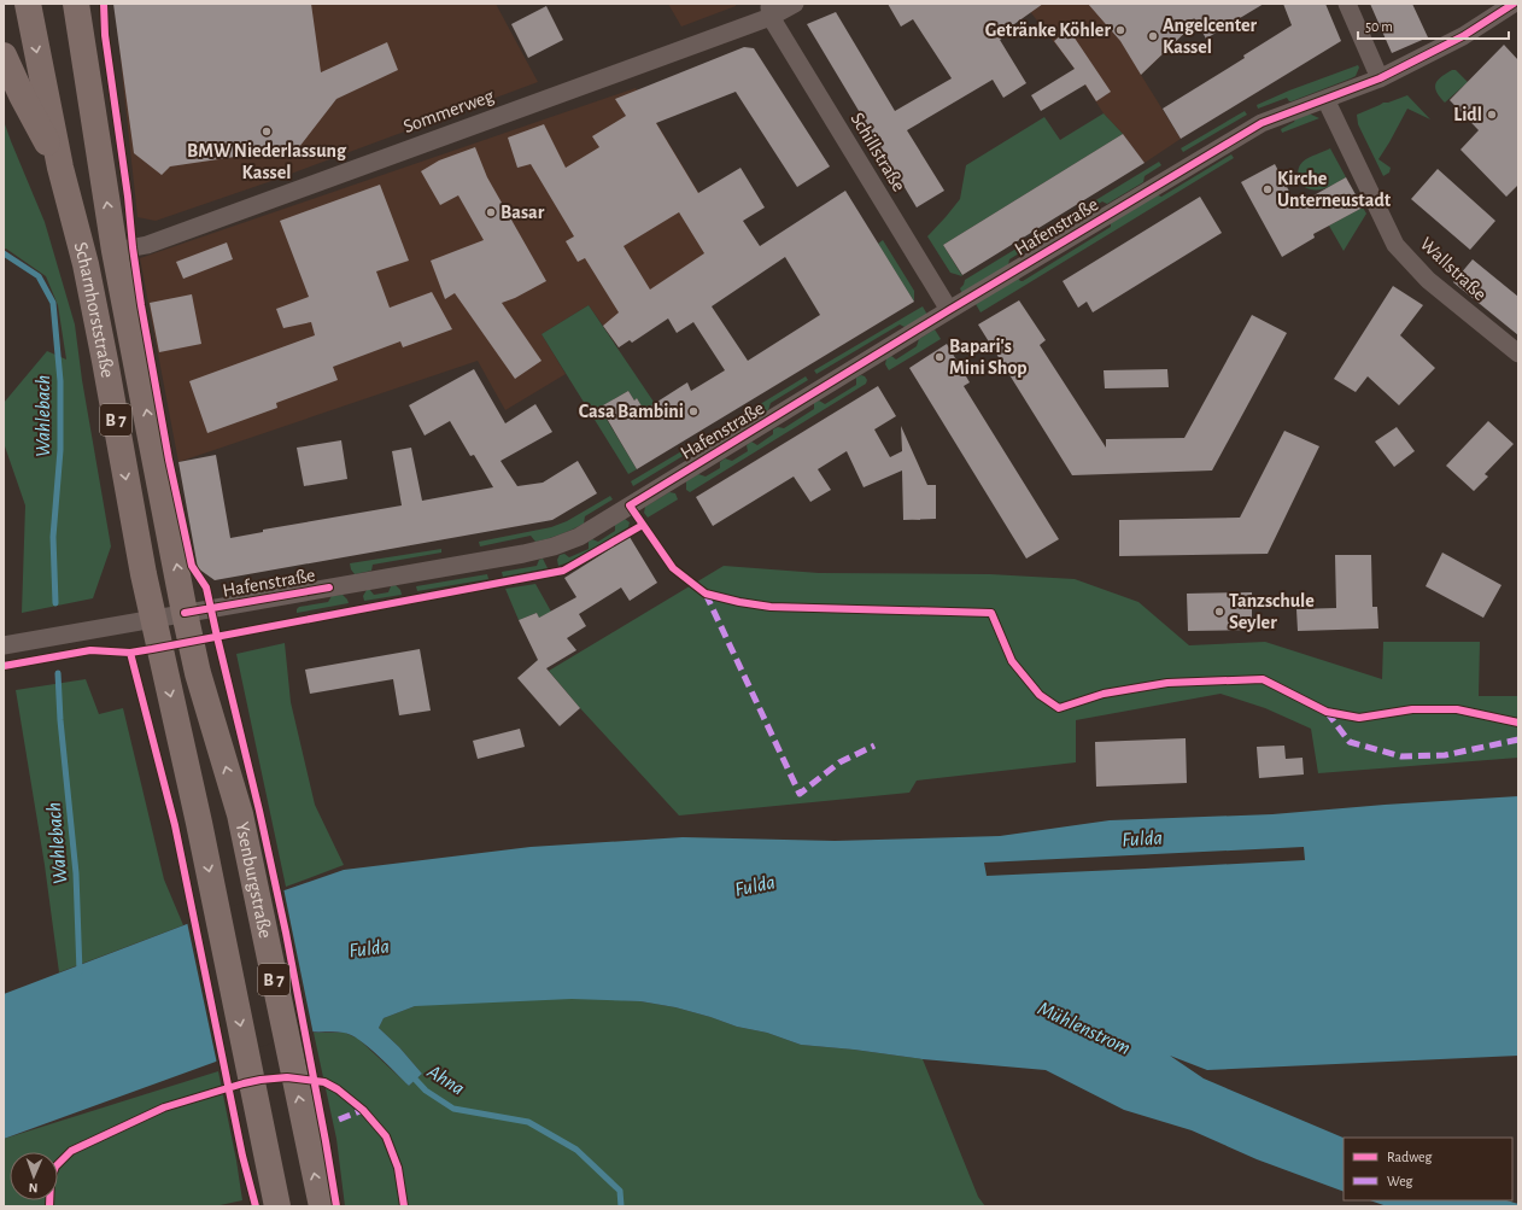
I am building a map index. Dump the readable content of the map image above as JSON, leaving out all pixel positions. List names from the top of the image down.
{
  "streets": {
    "main road": ["Scharnhorststraße", "B 7", "Ysenburgstraße"],
    "street": [
      "Sommerweg",
      "Schillstraße",
      "Hafenstraße",
      "Wallstraße"
    ]
  },
  "crossings": [
    ["Sommerweg", "Schillstraße"],
    ["Sommerweg", "Scharnhorststraße"],
    ["Schillstraße", "Hafenstraße"],
    ["Hafenstraße", "Wallstraße"],
    ["Hafenstraße", "Scharnhorststraße"],
    ["Hafenstraße", "B 7"],
    ["Hafenstraße", "Ysenburgstraße"],
    ["Scharnhorststraße", "B 7"],
    ["Scharnhorststraße", "Ysenburgstraße"]
  ],
  "water": [
    "Wahlebach",
    "Fulda",
    "Mühlenstrom",
    "Ahna"
  ],
  "places": [
    "Getränke Köhler",
    "Angelcenter Kassel",
    "Lidl",
    "BMW Niederlassung Kassel",
    "Kirche Unterneustadt",
    "Basar",
    "Bapari's Mini Shop",
    "Casa Bambini",
    "Tanzschule Seyler"
  ],
  "legend": ["Radweg", "Weg"],
  "scale_bar": "50 m",
  "north": "bottom"
}
